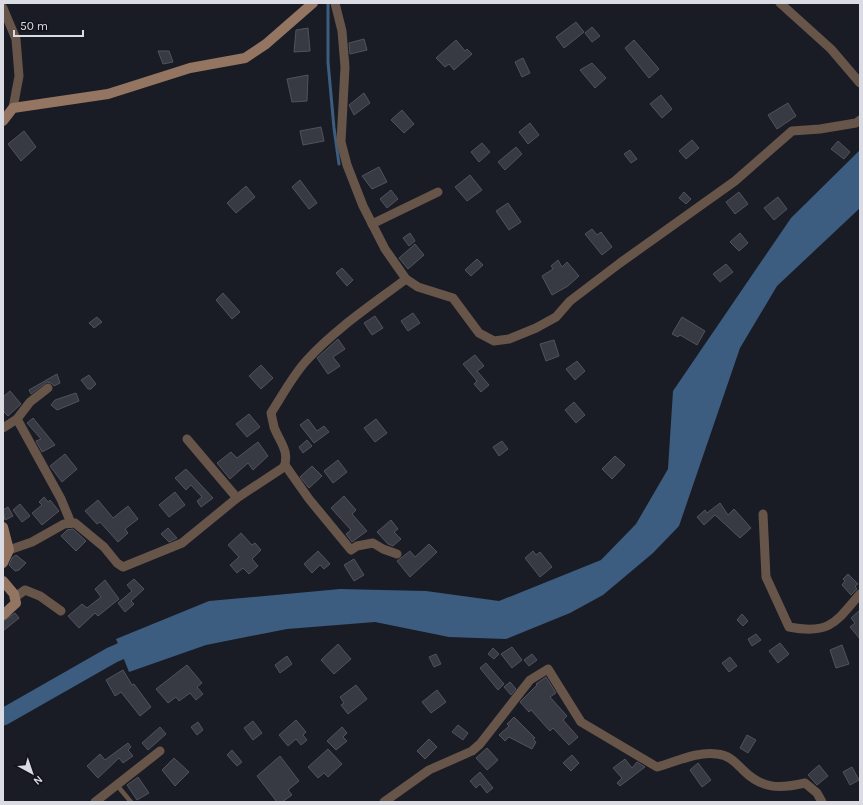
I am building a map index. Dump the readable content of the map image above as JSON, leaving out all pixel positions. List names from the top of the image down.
{
  "scale_bar": "50 m",
  "north": "bottom right"
}
